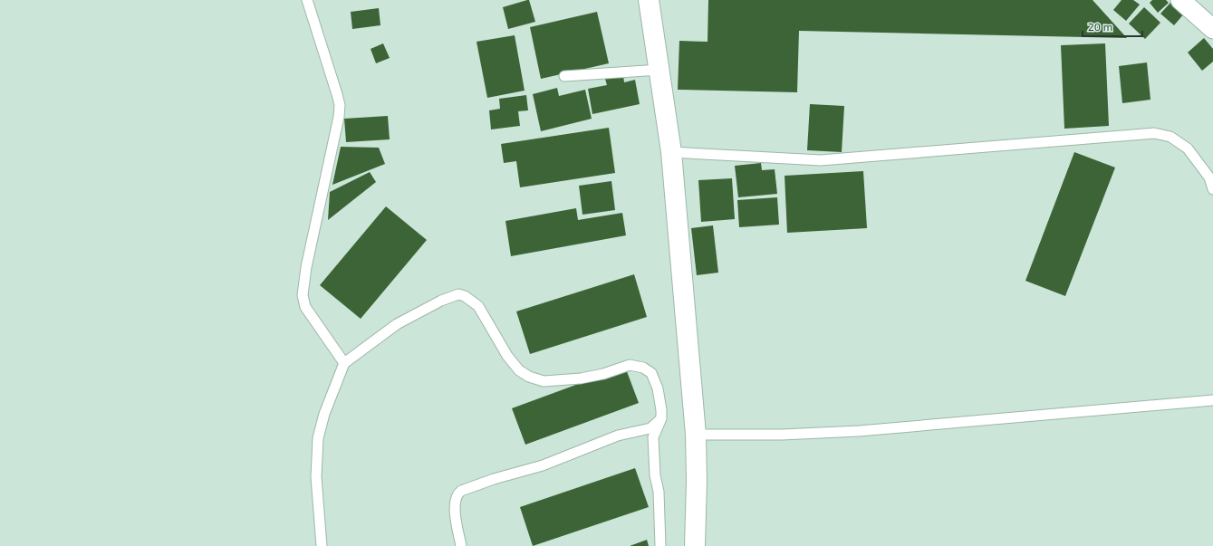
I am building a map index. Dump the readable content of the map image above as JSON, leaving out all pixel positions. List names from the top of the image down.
{
  "scale_bar": "20 m"
}
